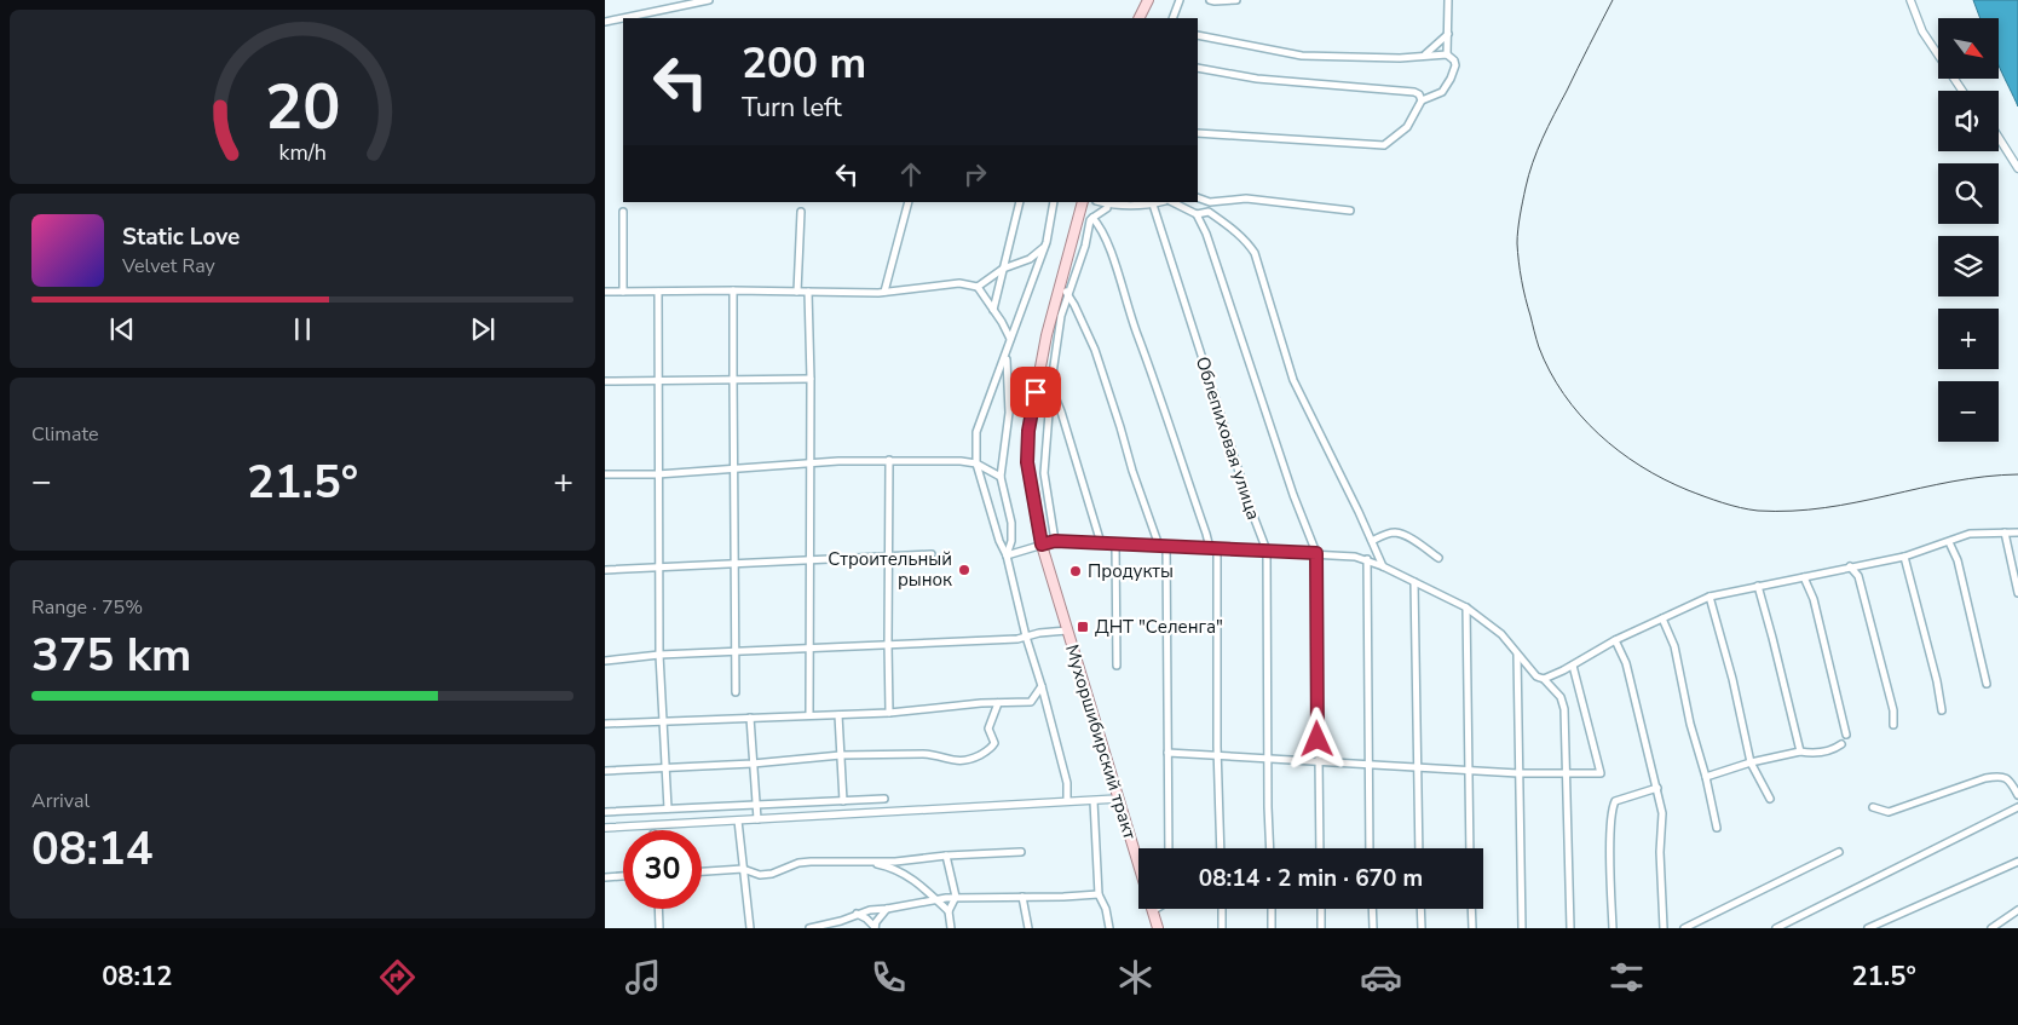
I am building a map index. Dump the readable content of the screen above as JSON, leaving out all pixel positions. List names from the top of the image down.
{
  "streets": {
    "main road": ["Мухоршибирский тракт"],
    "street": ["Облепиховая улица"]
  },
  "places": {
    "other": ["Строительный рынок", "Продукты"],
    "transit": ["ДНТ \"Селенга\""]
  },
  "north": "bottom right",
  "page": {
    "map_buttons": ["+", "−"],
    "turn": ["200 m", "Turn left"],
    "song": ["Static Love", "Velvet Ray"],
    "tile": [
      "Climate",
      ["Range · 75%", "375 km"],
      ["Arrival", "08:14"]
    ],
    "heat": ["−", "21.5°", "+"],
    "limit": "30",
    "trip": "08:14 · 2 min · 670 m",
    "tabs": ["08:12", "21.5°"],
    "gauge": ["20", "km/h"]
  }
}
